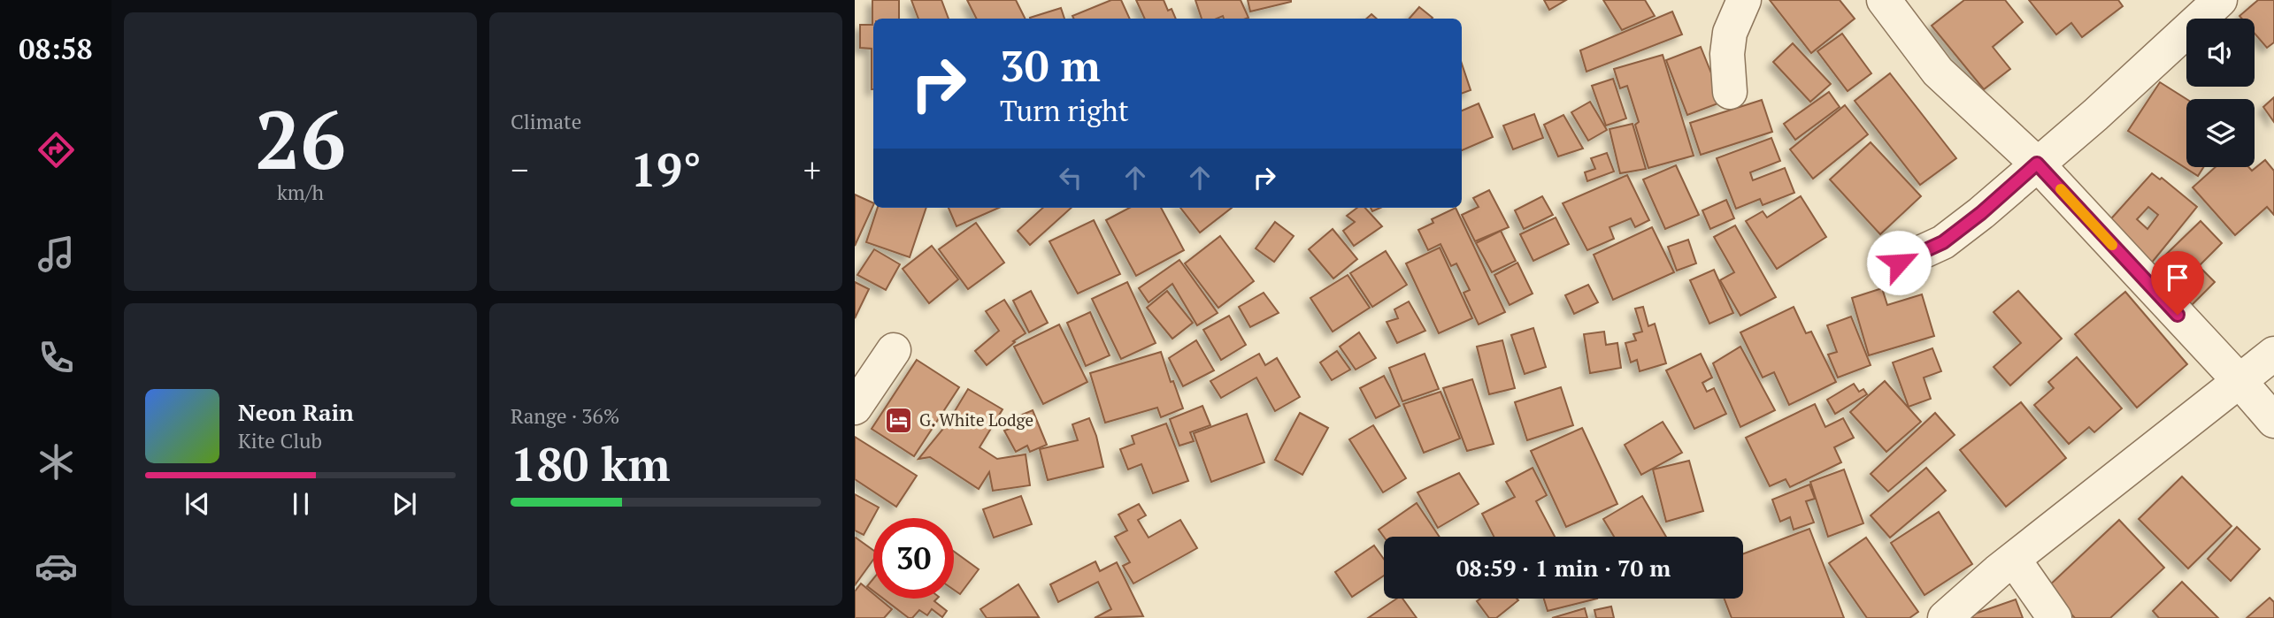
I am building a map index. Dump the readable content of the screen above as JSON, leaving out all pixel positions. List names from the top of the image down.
{
  "places": {
    "hotel": ["G. White Lodge"]
  },
  "page": {
    "tabs": "08:58",
    "tile": [
      ["26", "km/h"],
      "Climate",
      ["Range · 36%", "180 km"]
    ],
    "turn": ["30 m", "Turn right"],
    "heat": ["−", "19°", "+"],
    "song": ["Neon Rain", "Kite Club"],
    "limit": "30",
    "trip": "08:59 · 1 min · 70 m"
  }
}
